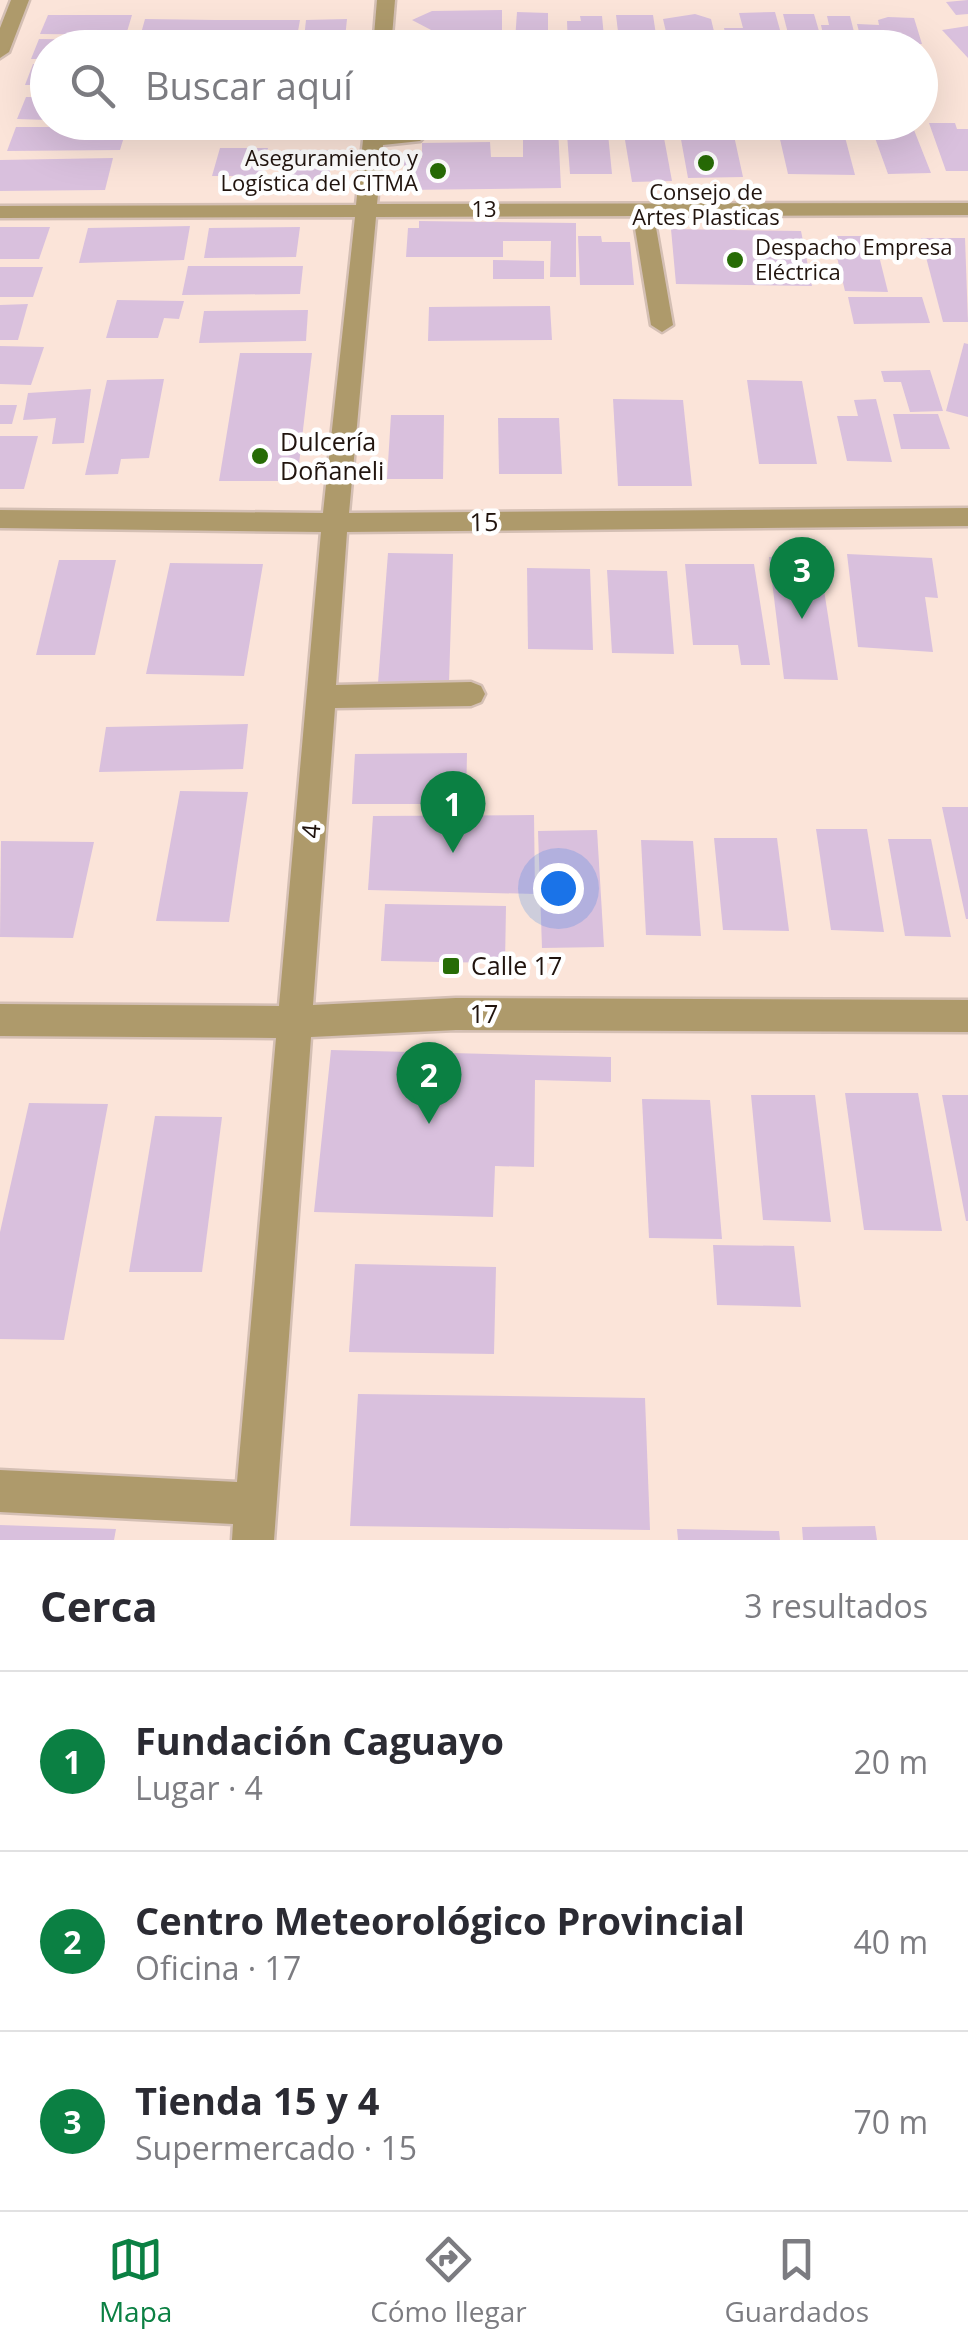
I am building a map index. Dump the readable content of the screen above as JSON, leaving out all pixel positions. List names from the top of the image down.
{
  "streets": {
    "street": [
      "13",
      "15",
      "4",
      "17"
    ]
  },
  "crossings": [
    ["13", "4"],
    ["15", "4"],
    ["4", "17"]
  ],
  "places": {
    "other": [
      "Consejo de Artes Plasticas",
      "Aseguramiento y Logística del CITMA",
      "Despacho Empresa Eléctrica",
      "Dulcería Doñaneli"
    ],
    "transit": ["Calle 17"]
  },
  "page": {
    "search": "Buscar aquí",
    "pins": ["3", "1", "2"],
    "heading": ["Cerca", "3 resultados"],
    "list": [
      {
        "mark": "1",
        "name": "Fundación Caguayo",
        "note": "Lugar · 4",
        "value": "20 m"
      },
      {
        "mark": "2",
        "name": "Centro Meteorológico Provincial",
        "note": "Oficina · 17",
        "value": "40 m"
      },
      {
        "mark": "3",
        "name": "Tienda 15 y 4",
        "note": "Supermercado · 15",
        "value": "70 m"
      }
    ],
    "nav": ["Mapa", "Cómo llegar", "Guardados"]
  }
}
